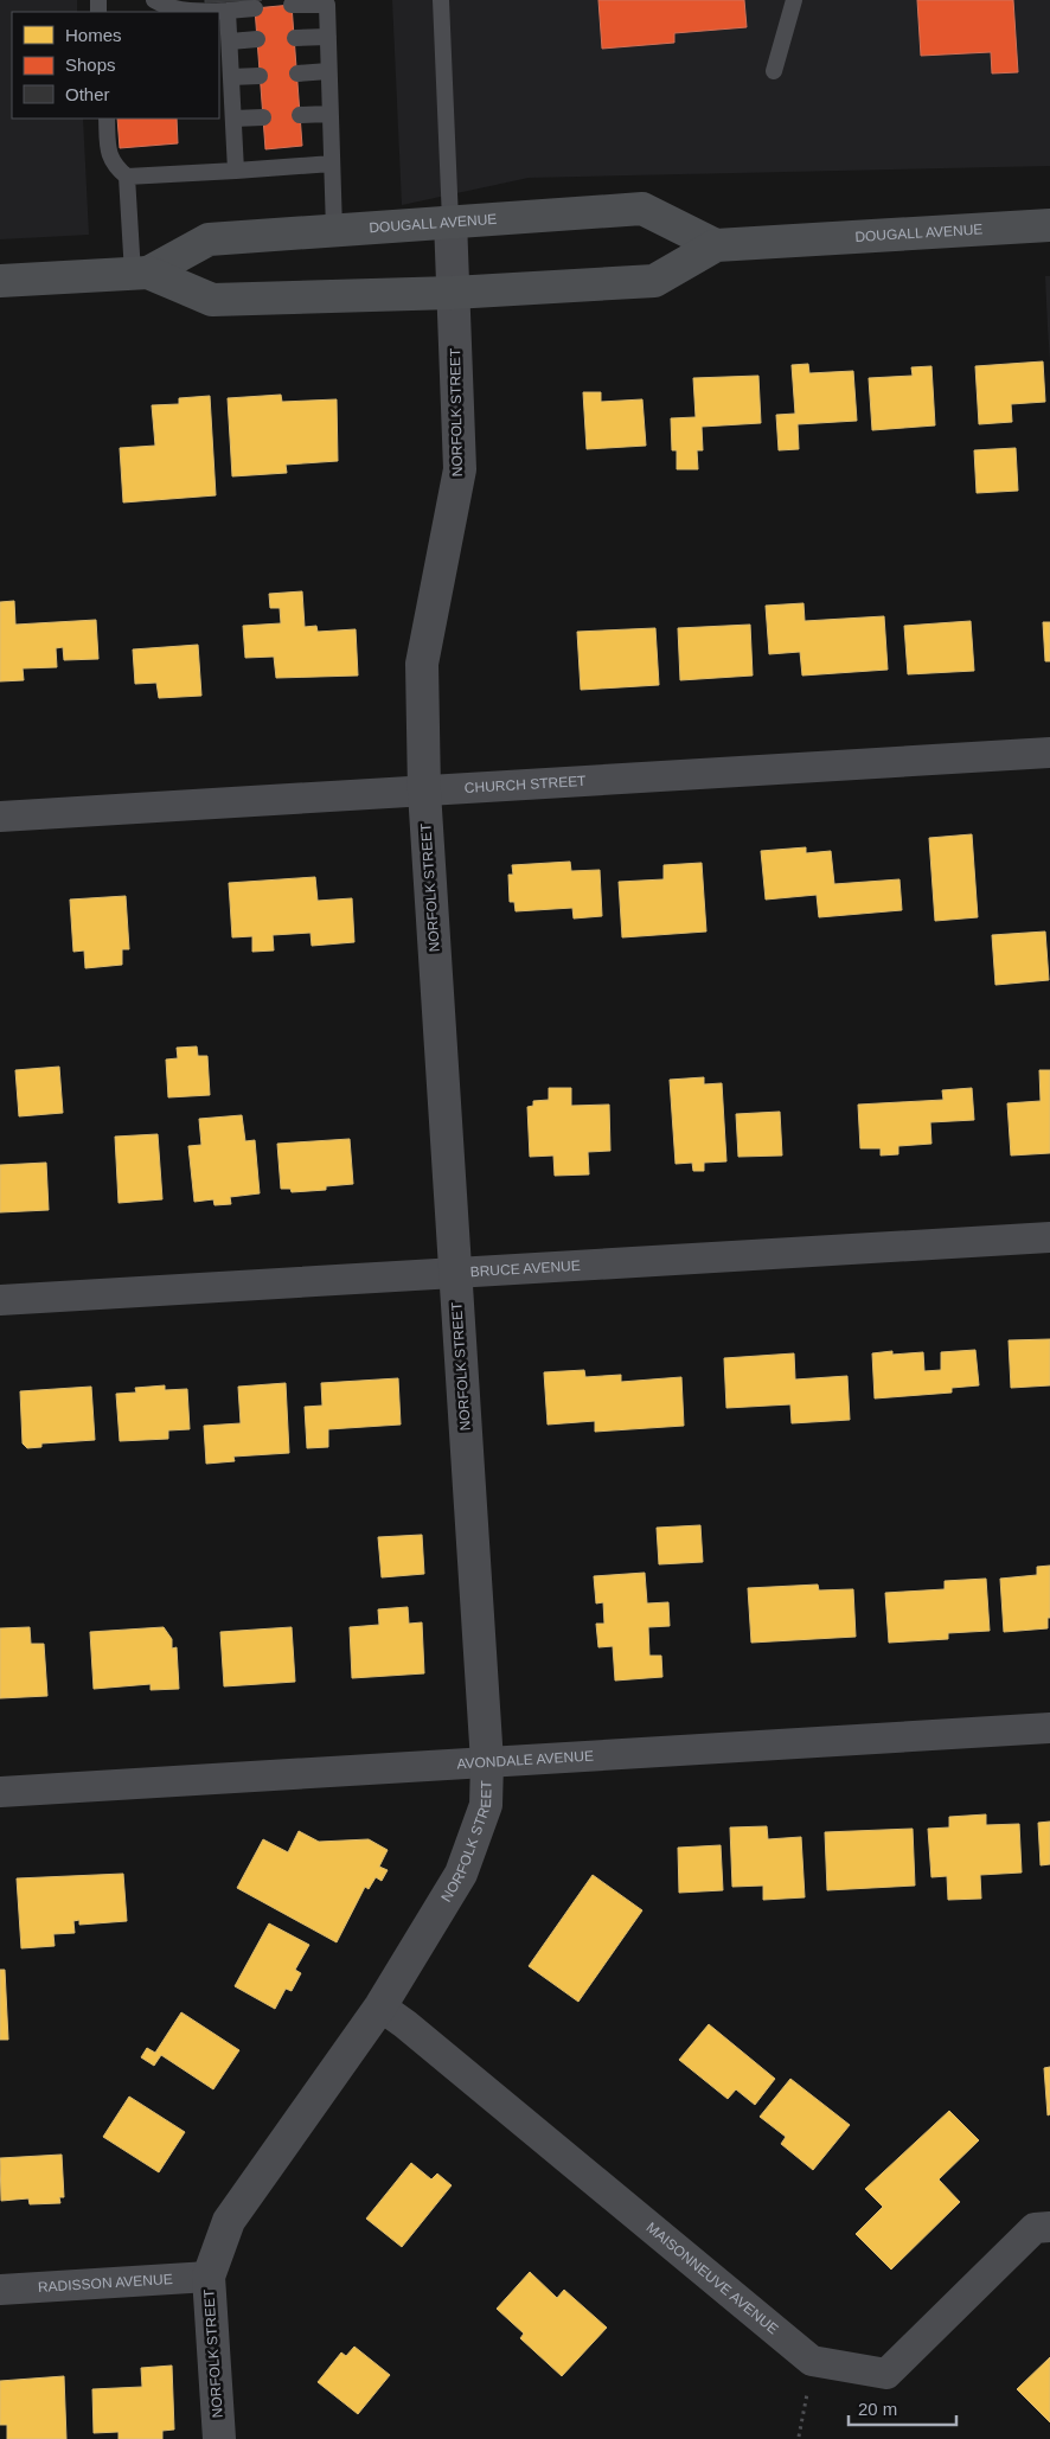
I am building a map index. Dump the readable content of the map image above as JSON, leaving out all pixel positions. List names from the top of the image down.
{
  "streets": {
    "main road": ["DOUGALL AVENUE"],
    "street": [
      "NORFOLK STREET",
      "CHURCH STREET",
      "BRUCE AVENUE",
      "AVONDALE AVENUE",
      "MAISONNEUVE AVENUE",
      "RADISSON AVENUE"
    ]
  },
  "crossings": [
    ["DOUGALL AVENUE", "NORFOLK STREET"],
    ["NORFOLK STREET", "CHURCH STREET"],
    ["NORFOLK STREET", "BRUCE AVENUE"],
    ["NORFOLK STREET", "AVONDALE AVENUE"],
    ["NORFOLK STREET", "MAISONNEUVE AVENUE"],
    ["NORFOLK STREET", "RADISSON AVENUE"]
  ],
  "legend": ["Homes", "Shops", "Other"],
  "scale_bar": "20 m"
}
